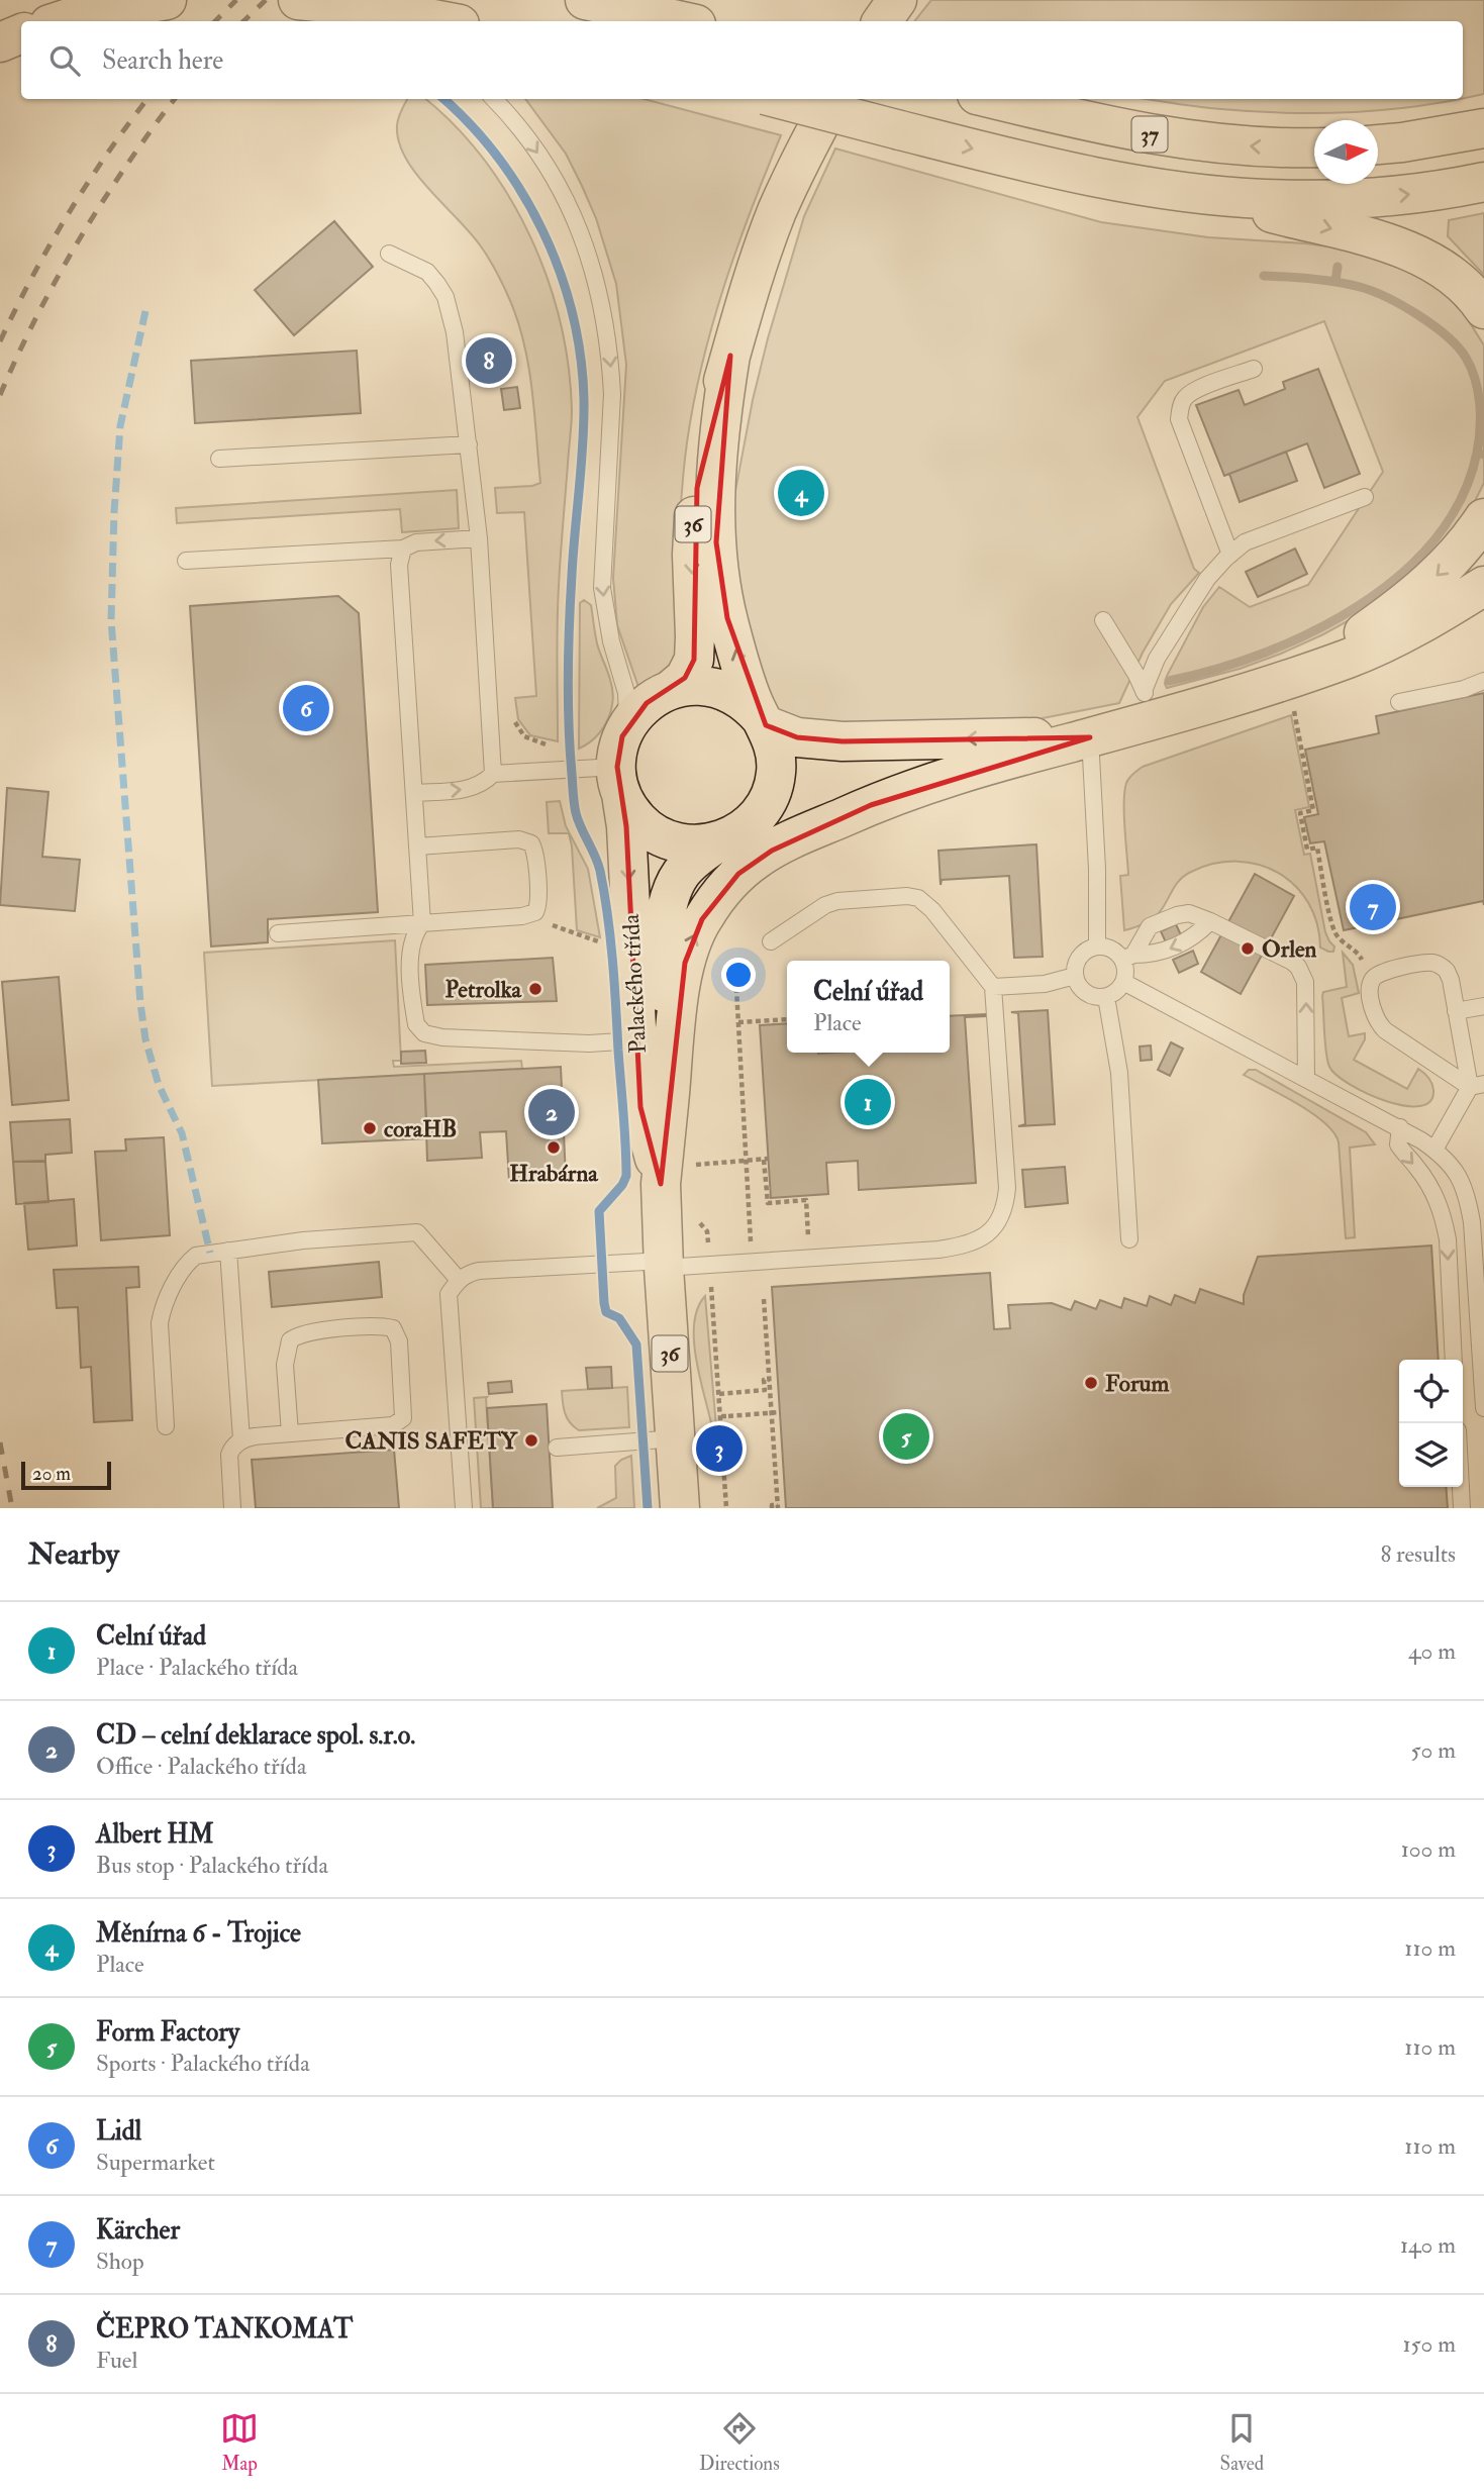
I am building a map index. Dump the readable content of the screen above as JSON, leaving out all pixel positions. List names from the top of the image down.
{
  "streets": {
    "main road": ["37", "36", "Palackého třída"]
  },
  "crossings": [
    ["36", "Palackého třída"]
  ],
  "places": [
    "Orlen",
    "Petrolka",
    "coraHB",
    "Hrabárna",
    "Forum",
    "CANIS SAFETY"
  ],
  "scale_bar": "20 m",
  "north": "right",
  "page": {
    "search": "Search here",
    "pins": [
      "8",
      "4",
      "6",
      "7",
      "1",
      "2",
      "5",
      "3"
    ],
    "popup": ["Celní úřad", "Place"],
    "scale": "20 m",
    "heading": ["Nearby", "8 results"],
    "list": [
      {
        "mark": "1",
        "name": "Celní úřad",
        "note": "Place · Palackého třída",
        "value": "40 m"
      },
      {
        "mark": "2",
        "name": "CD – celní deklarace spol. s.r.o.",
        "note": "Office · Palackého třída",
        "value": "50 m"
      },
      {
        "mark": "3",
        "name": "Albert HM",
        "note": "Bus stop · Palackého třída",
        "value": "100 m"
      },
      {
        "mark": "4",
        "name": "Měnírna 6 - Trojice",
        "note": "Place",
        "value": "110 m"
      },
      {
        "mark": "5",
        "name": "Form Factory",
        "note": "Sports · Palackého třída",
        "value": "110 m"
      },
      {
        "mark": "6",
        "name": "Lidl",
        "note": "Supermarket",
        "value": "110 m"
      },
      {
        "mark": "7",
        "name": "Kärcher",
        "note": "Shop",
        "value": "140 m"
      },
      {
        "mark": "8",
        "name": "ČEPRO TANKOMAT",
        "note": "Fuel",
        "value": "150 m"
      }
    ],
    "nav": ["Map", "Directions", "Saved"]
  }
}
